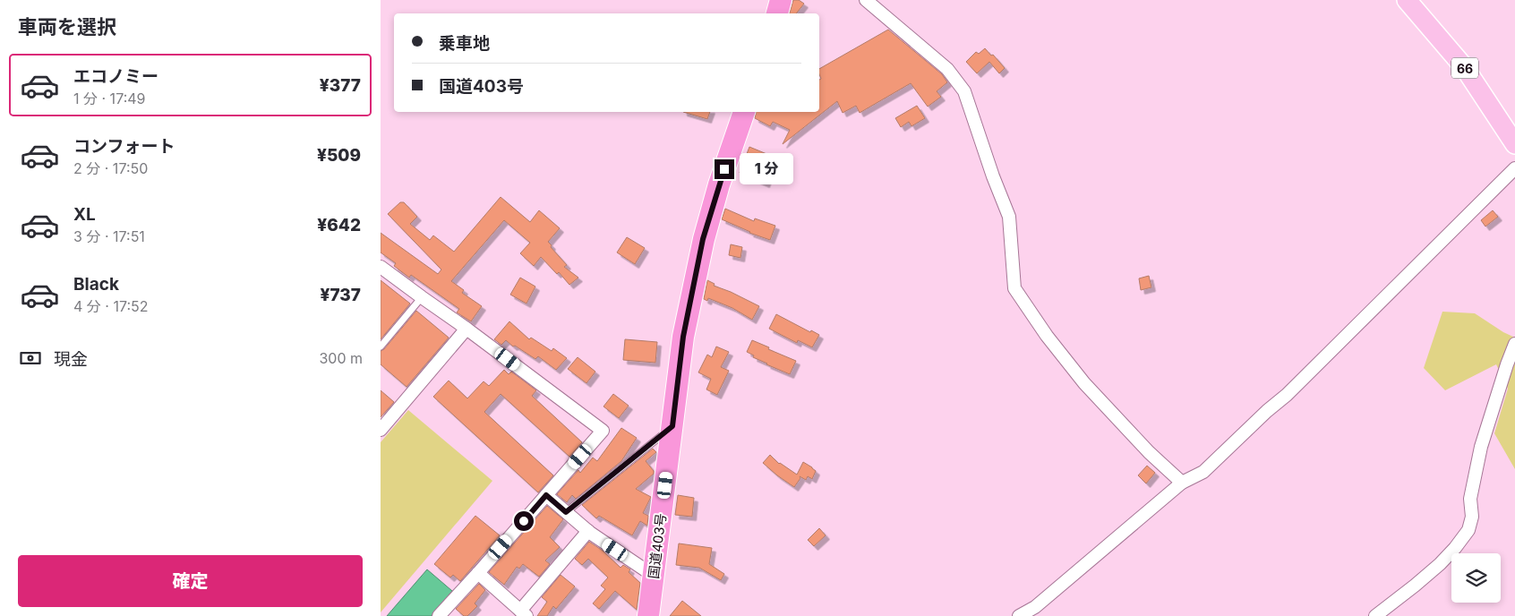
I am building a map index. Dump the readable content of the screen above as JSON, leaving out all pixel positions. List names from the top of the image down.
{
  "streets": {
    "highway": ["国道403号"],
    "main road": ["66"]
  },
  "page": {
    "heading": "車両を選択",
    "banner": ["乗車地", "国道403号"],
    "list": [
      {
        "name": "エコノミー",
        "note": "1 分 · 17:49",
        "value": "¥377"
      },
      {
        "name": "コンフォート",
        "note": "2 分 · 17:50",
        "value": "¥509"
      },
      {
        "name": "XL",
        "note": "3 分 · 17:51",
        "value": "¥642"
      },
      {
        "name": "Black",
        "note": "4 分 · 17:52",
        "value": "¥737"
      }
    ],
    "bubble": "1 分",
    "pay": ["現金", "300 m"],
    "buttons": "確定"
  }
}
